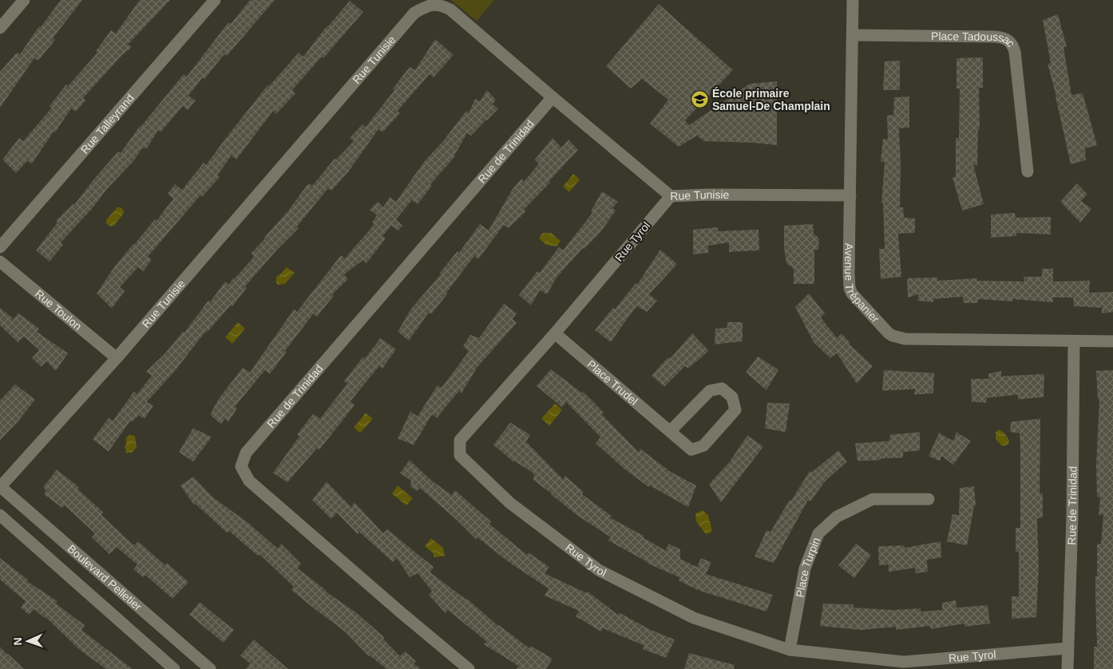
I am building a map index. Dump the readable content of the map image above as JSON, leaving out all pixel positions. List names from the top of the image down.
{
  "streets": {
    "street": [
      "Place Tadoussac",
      "Rue Tunisie",
      "Rue Talleyrand",
      "Rue de Trinidad",
      "Rue Tyrol",
      "Avenue Trépanier",
      "Rue Toulon",
      "Place Trudel",
      "Place Turpin",
      "Boulevard Pelletier"
    ]
  },
  "crossings": [
    ["Place Tadoussac", "Avenue Trépanier"],
    ["Rue Tunisie", "Rue de Trinidad"],
    ["Rue Tunisie", "Rue Tyrol"],
    ["Rue Tunisie", "Avenue Trépanier"],
    ["Rue Tunisie", "Rue Toulon"],
    ["Rue Tunisie", "Boulevard Pelletier"],
    ["Rue de Trinidad", "Rue Tyrol"],
    ["Rue de Trinidad", "Avenue Trépanier"],
    ["Rue Tyrol", "Place Trudel"],
    ["Rue Tyrol", "Place Turpin"]
  ],
  "places": {
    "school or university": ["École primaire Samuel-De Champlain"]
  },
  "north": "left"
}
